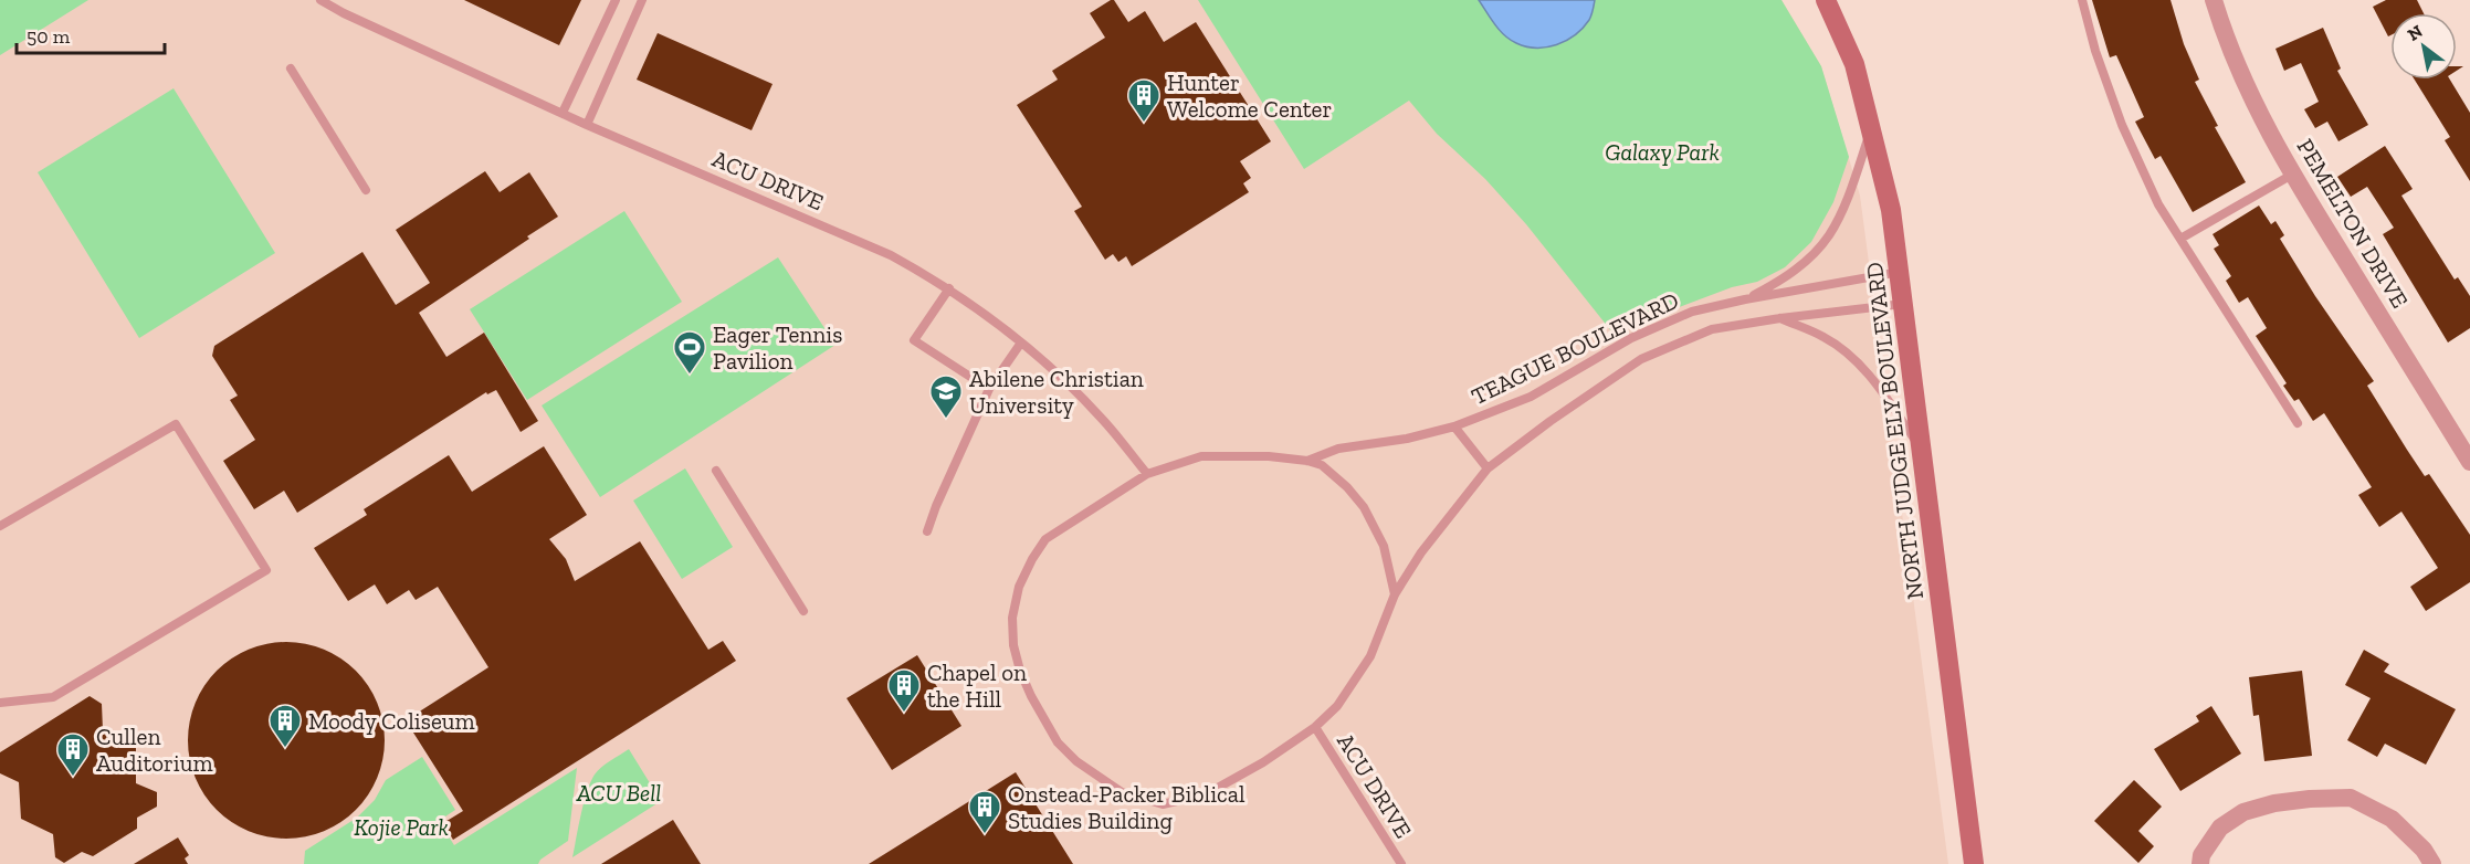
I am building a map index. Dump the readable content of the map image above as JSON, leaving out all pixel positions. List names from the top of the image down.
{
  "streets": {
    "main road": ["NORTH JUDGE ELY BOULEVARD"],
    "street": ["PEMELTON DRIVE"],
    "lane": ["ACU DRIVE", "TEAGUE BOULEVARD"]
  },
  "crossings": [
    ["ACU DRIVE", "TEAGUE BOULEVARD"],
    ["TEAGUE BOULEVARD", "NORTH JUDGE ELY BOULEVARD"]
  ],
  "parks": ["Galaxy Park", "ACU Bell", "Kojie Park"],
  "places": {
    "building": [
      "Hunter Welcome Center",
      "Chapel on the Hill",
      "Moody Coliseum",
      "Cullen Auditorium",
      "Onstead-Packer Biblical Studies Building"
    ],
    "sports": ["Eager Tennis Pavilion"],
    "school or university": ["Abilene Christian University"]
  },
  "scale_bar": "50 m",
  "north": "top left"
}
